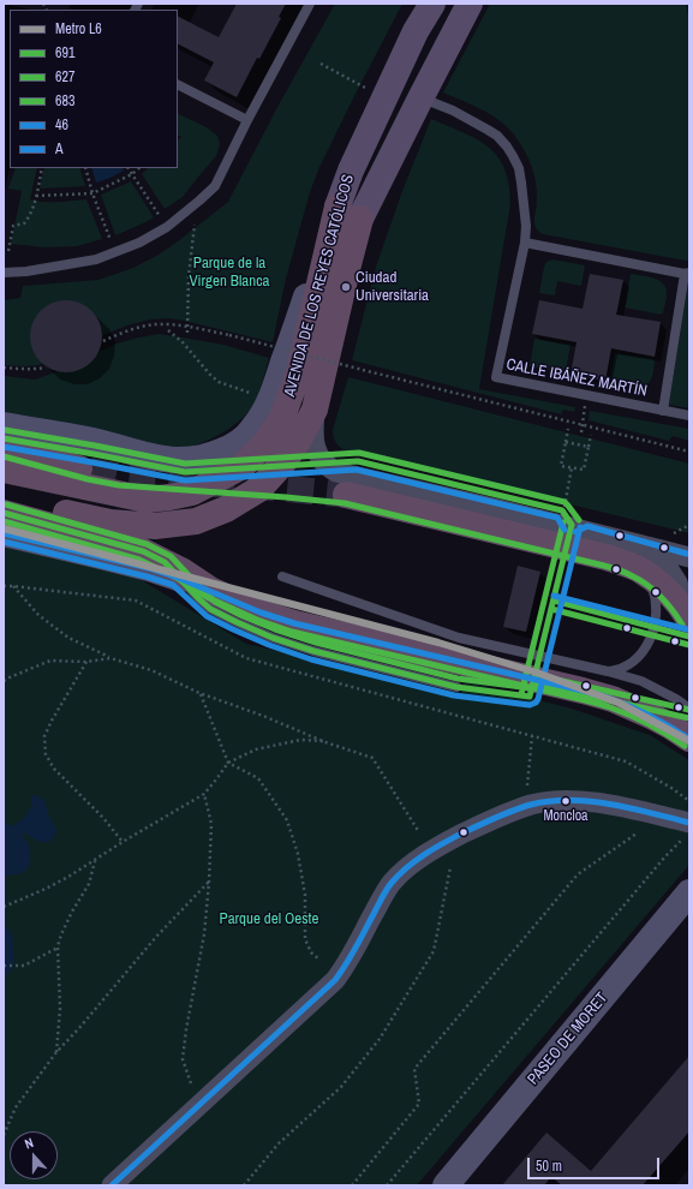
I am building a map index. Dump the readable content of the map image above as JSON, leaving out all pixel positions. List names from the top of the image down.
{
  "streets": {
    "highway": ["AVENIDA DE LOS REYES CATÓLICOS"],
    "main road": ["PASEO DE MORET"],
    "lane": ["CALLE IBÁÑEZ MARTÍN"]
  },
  "parks": ["Parque de la Virgen Blanca", "Parque del Oeste"],
  "places": ["Ciudad Universitaria", "Moncloa"],
  "lines": [
    "transit line 683",
    "transit line 691",
    "transit line 46",
    "transit line 627",
    "metro line L6",
    "transit line A"
  ],
  "legend": [
    "Metro L6",
    "691",
    "627",
    "683",
    "46",
    "A"
  ],
  "scale_bar": "50 m",
  "north": "top"
}
